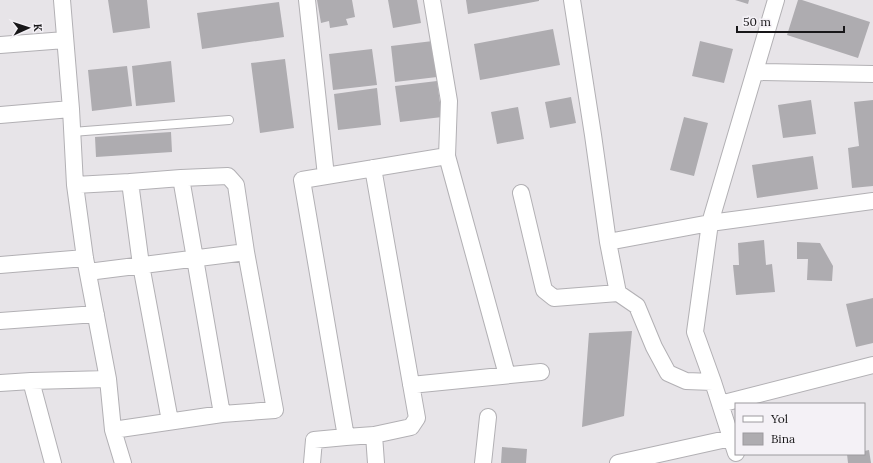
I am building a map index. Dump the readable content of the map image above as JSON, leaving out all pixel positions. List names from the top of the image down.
{
  "legend": ["Yol", "Bina"],
  "scale_bar": "50 m",
  "north": "right"
}
